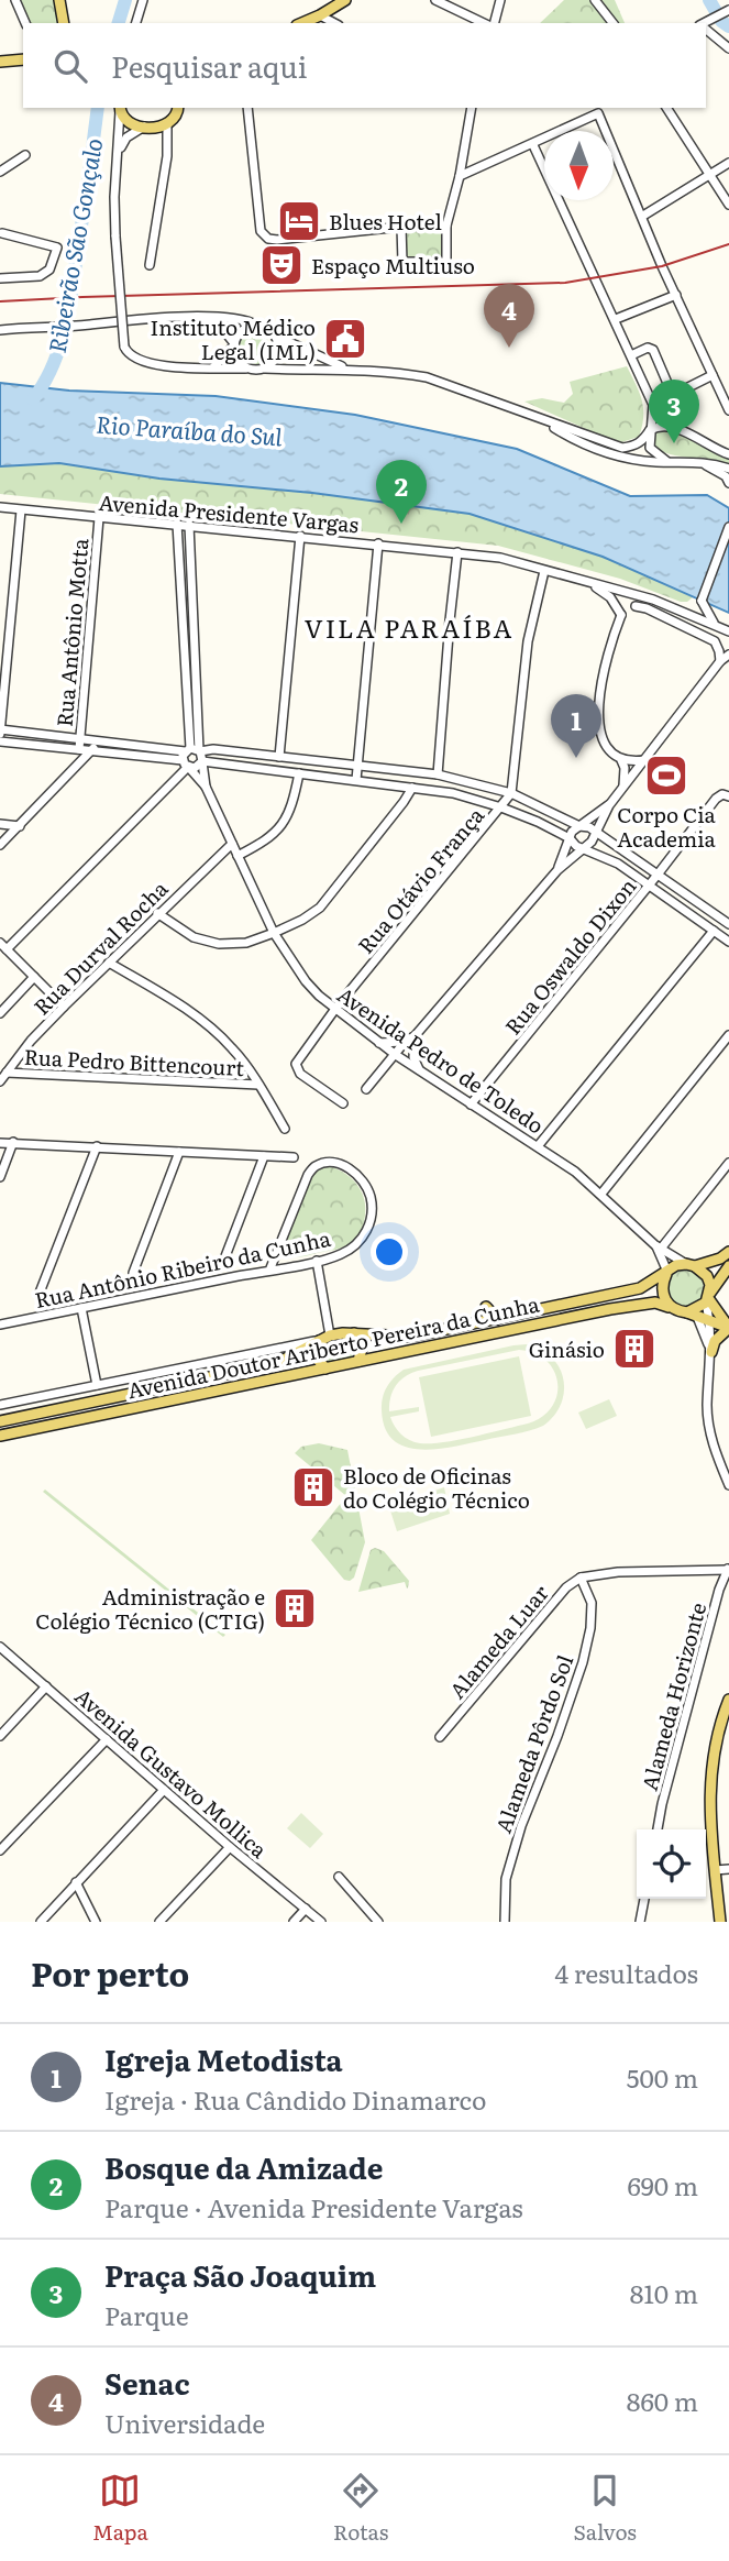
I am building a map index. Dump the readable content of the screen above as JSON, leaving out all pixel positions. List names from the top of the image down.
{
  "streets": {
    "main road": ["Avenida Doutor Ariberto Pereira da Cunha"],
    "street": [
      "Avenida Presidente Vargas",
      "Rua Antônio Motta",
      "Rua Otávio França",
      "Rua Durval Rocha",
      "Rua Oswaldo Dixon",
      "Avenida Pedro de Toledo",
      "Rua Pedro Bittencourt",
      "Rua Antônio Ribeiro da Cunha",
      "Alameda Luar",
      "Alameda Horizonte",
      "Alameda Pôrdo Sol",
      "Avenida Gustavo Mollica"
    ]
  },
  "crossings": [
    ["Avenida Presidente Vargas", "Rua Antônio Motta"],
    ["Rua Otávio França", "Avenida Pedro de Toledo"],
    ["Rua Durval Rocha", "Avenida Pedro de Toledo"],
    ["Rua Durval Rocha", "Rua Pedro Bittencourt"],
    ["Rua Oswaldo Dixon", "Avenida Pedro de Toledo"],
    ["Avenida Pedro de Toledo", "Avenida Doutor Ariberto Pereira da Cunha"],
    ["Alameda Luar", "Alameda Pôrdo Sol"]
  ],
  "districts": ["VILA PARAÍBA"],
  "water": ["Ribeirão São Gonçalo", "Rio Paraíba do Sul"],
  "places": {
    "hotel": ["Blues Hotel"],
    "theatre": ["Espaço Multiuso"],
    "public building": ["Instituto Médico Legal (IML)"],
    "sports": ["Corpo Cia Academia"],
    "building": ["Ginásio", "Bloco de Oficinas do Colégio Técnico", "Administração e Colégio Técnico (CTIG)"]
  },
  "north": "bottom",
  "page": {
    "search": "Pesquisar aqui",
    "pins": [
      "4",
      "3",
      "2",
      "1"
    ],
    "heading": ["Por perto", "4 resultados"],
    "list": [
      {
        "mark": "1",
        "name": "Igreja Metodista",
        "note": "Igreja · Rua Cândido Dinamarco",
        "value": "500 m"
      },
      {
        "mark": "2",
        "name": "Bosque da Amizade",
        "note": "Parque · Avenida Presidente Vargas",
        "value": "690 m"
      },
      {
        "mark": "3",
        "name": "Praça São Joaquim",
        "note": "Parque",
        "value": "810 m"
      },
      {
        "mark": "4",
        "name": "Senac",
        "note": "Universidade",
        "value": "860 m"
      }
    ],
    "nav": ["Mapa", "Rotas", "Salvos"]
  }
}
